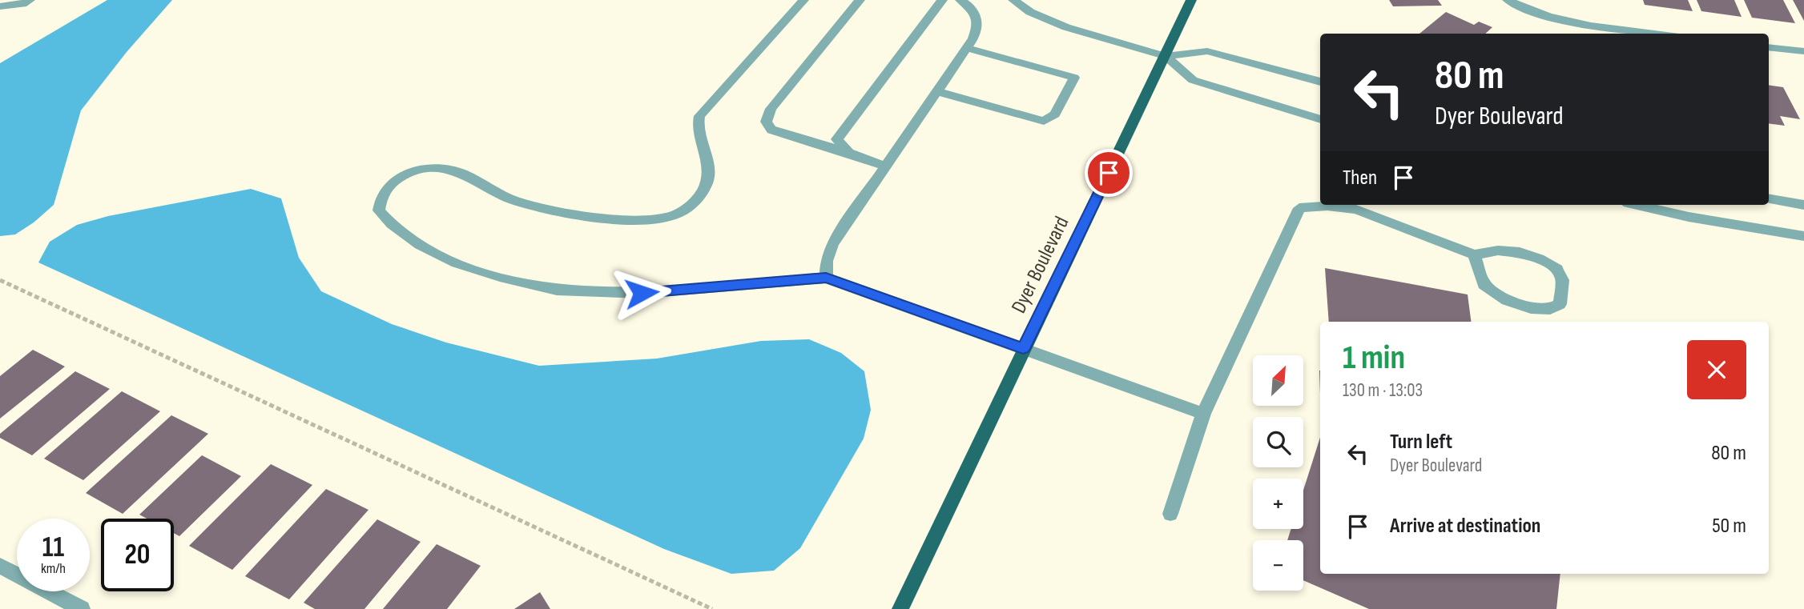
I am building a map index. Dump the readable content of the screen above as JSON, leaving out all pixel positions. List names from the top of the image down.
{
  "streets": {
    "main road": ["Dyer Boulevard"]
  },
  "north": "top right",
  "page": {
    "turn": ["80 m", "Dyer Boulevard"],
    "then": "Then",
    "heading": ["1 min", "130 m · 13:03"],
    "map_buttons": ["+", "−"],
    "list": [
      {
        "name": "Turn left",
        "note": "Dyer Boulevard",
        "value": "80 m"
      },
      {
        "name": "Arrive at destination",
        "value": "50 m"
      }
    ],
    "speed": "11 km/h",
    "limit": "20"
  }
}
